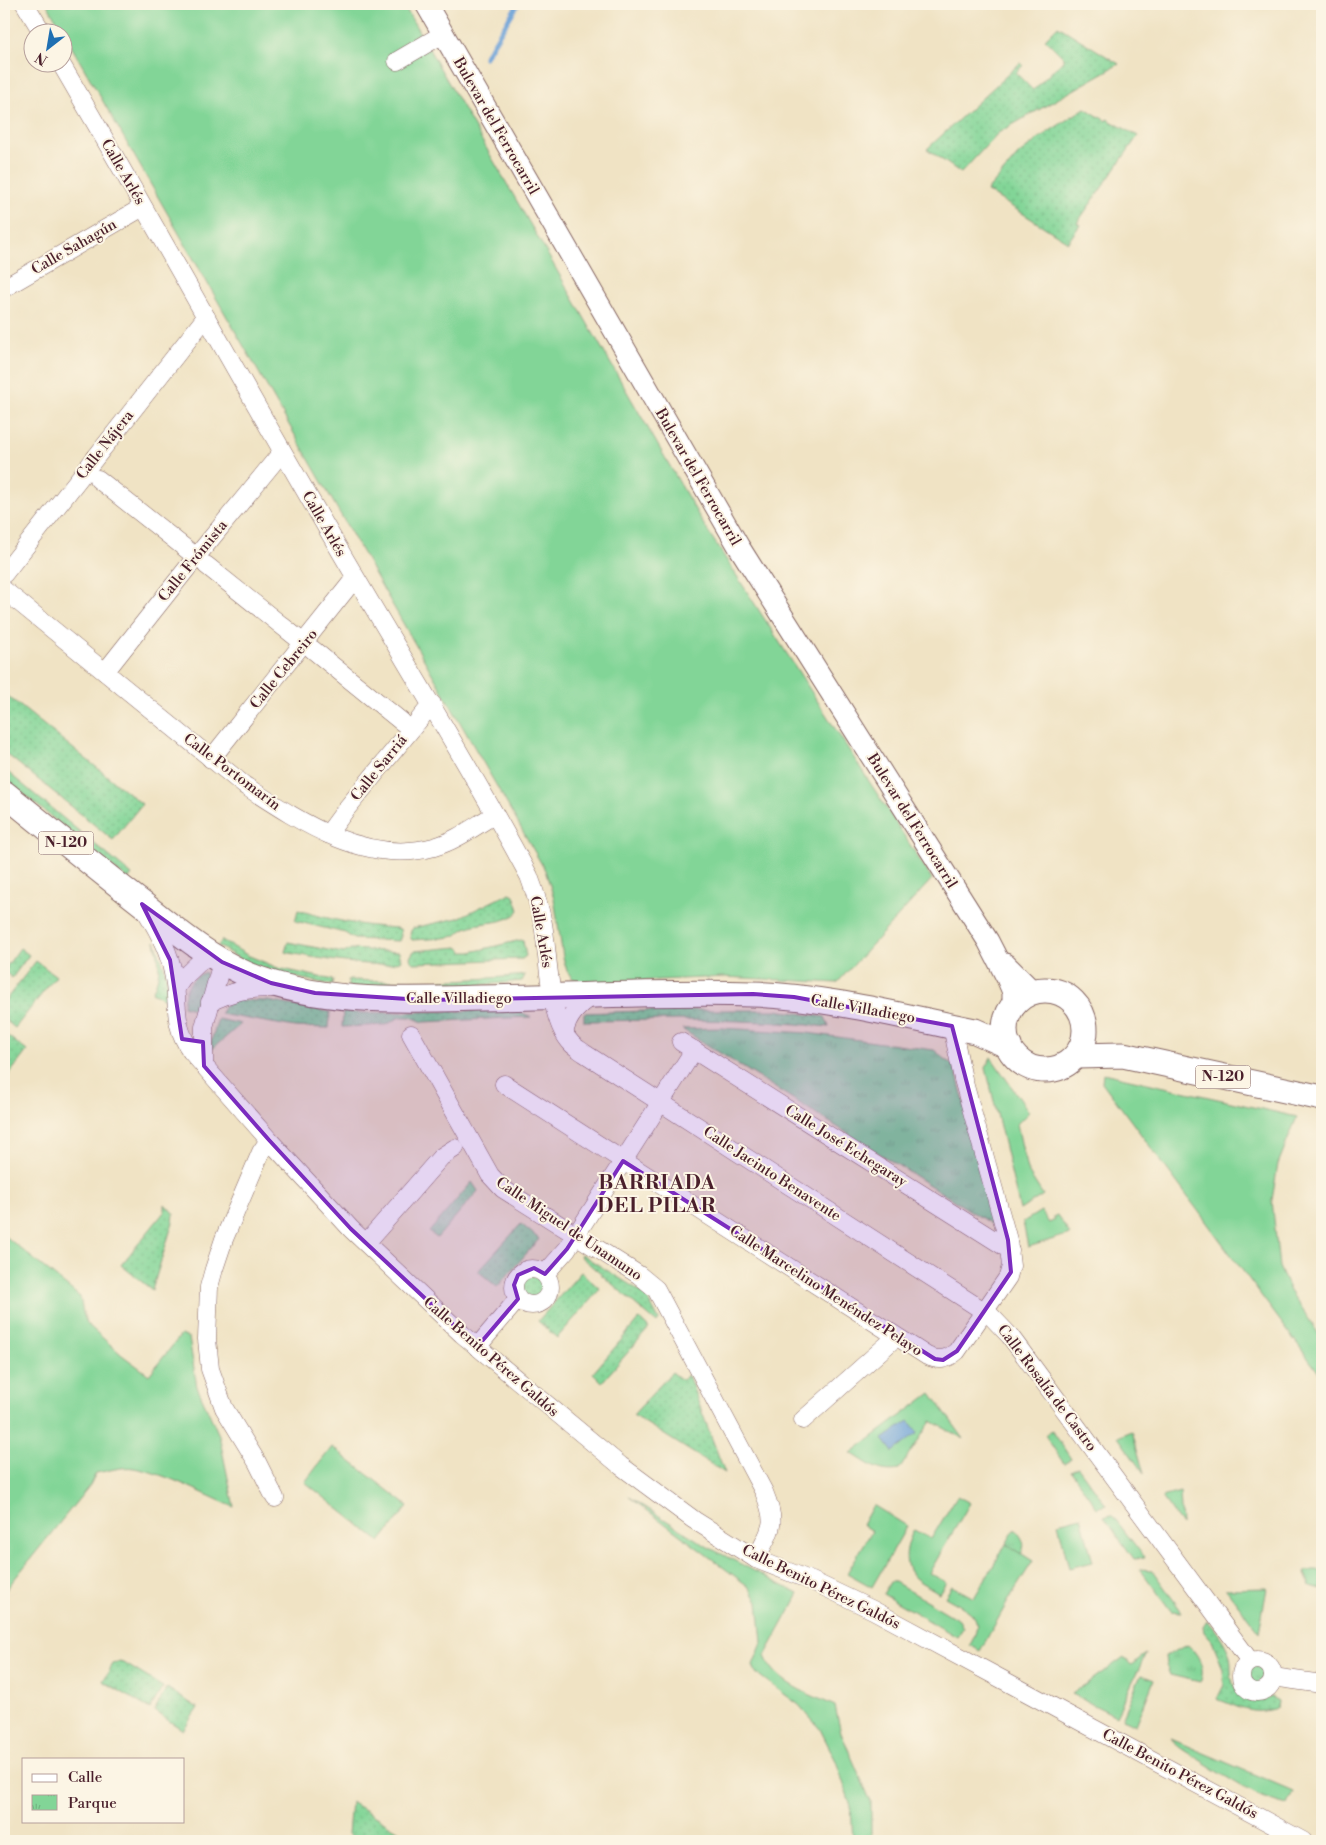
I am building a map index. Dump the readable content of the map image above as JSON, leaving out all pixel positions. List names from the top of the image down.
{
  "streets": {
    "highway": ["N-120", "Calle Villadiego"],
    "main road": ["Bulevar del Ferrocarril"],
    "street": [
      "Calle Arlés",
      "Calle Sahagún",
      "Calle Nájera",
      "Calle Frómista",
      "Calle Cebreiro",
      "Calle Sarriá",
      "Calle Portomarín",
      "Calle José Echegaray",
      "Calle Jacinto Benavente",
      "Calle Miguel de Unamuno",
      "Calle Marcelino Menéndez Pelayo",
      "Calle Benito Pérez Galdós",
      "Calle Rosalía de Castro"
    ]
  },
  "crossings": [
    ["Bulevar del Ferrocarril", "N-120"],
    ["Bulevar del Ferrocarril", "Calle Villadiego"],
    ["Calle Arlés", "Calle Sahagún"],
    ["Calle Arlés", "Calle Nájera"],
    ["Calle Arlés", "Calle Frómista"],
    ["Calle Arlés", "Calle Cebreiro"],
    ["Calle Arlés", "Calle Sarriá"],
    ["Calle Arlés", "Calle Portomarín"],
    ["Calle Arlés", "Calle Villadiego"],
    ["Calle Arlés", "Calle Jacinto Benavente"],
    ["Calle Frómista", "Calle Portomarín"],
    ["Calle Cebreiro", "Calle Portomarín"],
    ["Calle Sarriá", "Calle Portomarín"],
    ["N-120", "Calle Villadiego"],
    ["Calle Villadiego", "Calle Jacinto Benavente"],
    ["Calle Villadiego", "Calle Benito Pérez Galdós"],
    ["Calle José Echegaray", "Calle Jacinto Benavente"],
    ["Calle Jacinto Benavente", "Calle Marcelino Menéndez Pelayo"],
    ["Calle Jacinto Benavente", "Calle Rosalía de Castro"],
    ["Calle Miguel de Unamuno", "Calle Benito Pérez Galdós"],
    ["Calle Marcelino Menéndez Pelayo", "Calle Rosalía de Castro"]
  ],
  "districts": ["BARRIADA DEL PILAR"],
  "legend": ["Calle", "Parque"],
  "north": "bottom left"
}
